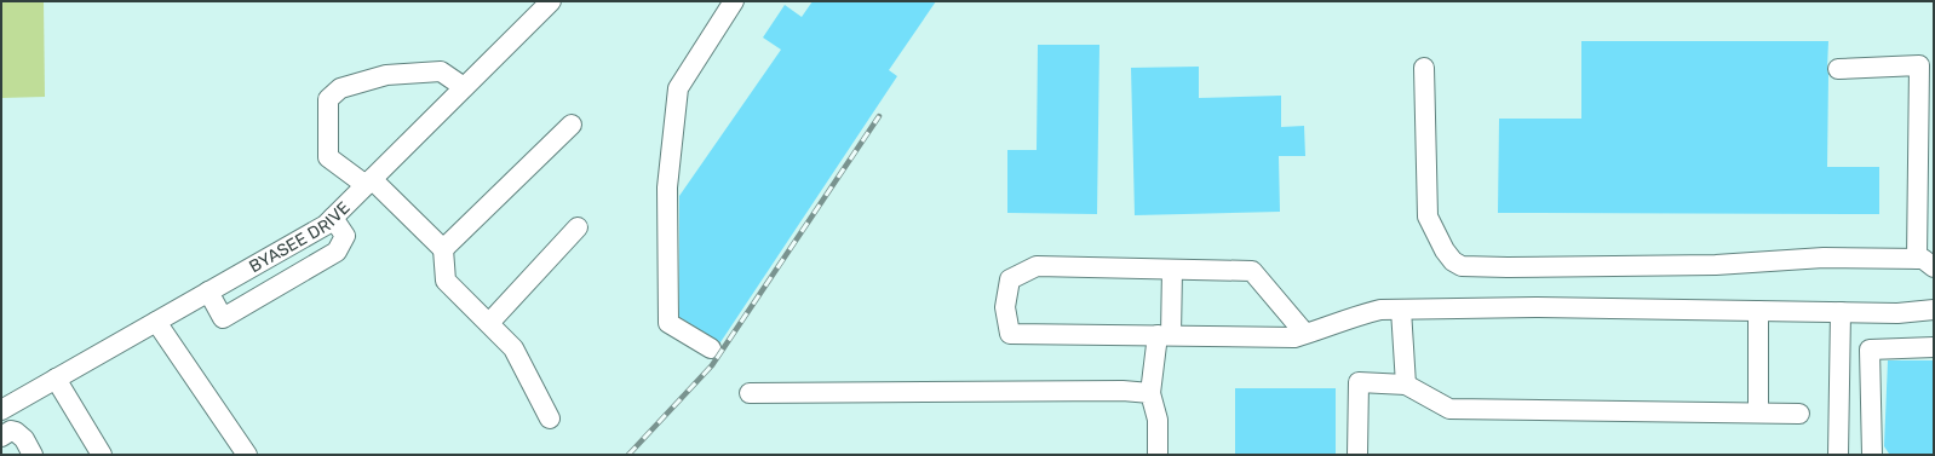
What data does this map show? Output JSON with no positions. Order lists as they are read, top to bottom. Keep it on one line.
{"streets":{"street":["BYASEE DRIVE"]}}
